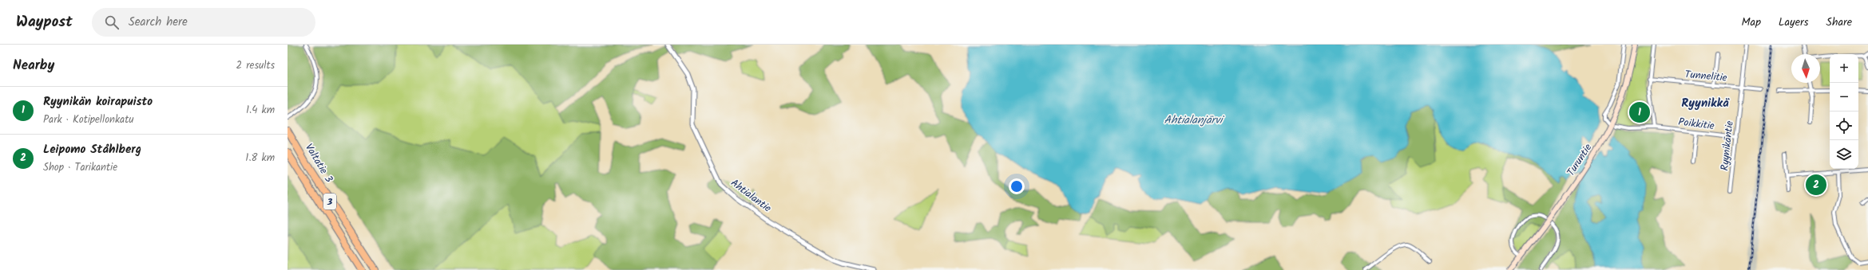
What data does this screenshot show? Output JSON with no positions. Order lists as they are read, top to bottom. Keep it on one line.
{"streets":{"highway":["Valtatie 3","3"],"main road":["Turuntie"],"street":["Tunnelitie","Poikkitie","Ryynikäntie","Ahtialantie"]},"crossings":[["Tunnelitie","Ryynikäntie"],["Poikkitie","Ryynikäntie"]],"districts":["Ryynikkä"],"water":["Ahtialanjärvi"],"north":"bottom","page":{"header":"Waypost","search":"Search here","nav":["Map","Layers","Share"],"heading":["Nearby","2 results"],"map_buttons":["+","−"],"list":[{"mark":"1","name":"Ryynikän koirapuisto","note":"Park · Kotipellonkatu","value":"1.4 km"},{"mark":"2","name":"Leipomo Ståhlberg","note":"Shop · Tarikantie","value":"1.8 km"}],"pins":["1","2"]}}
